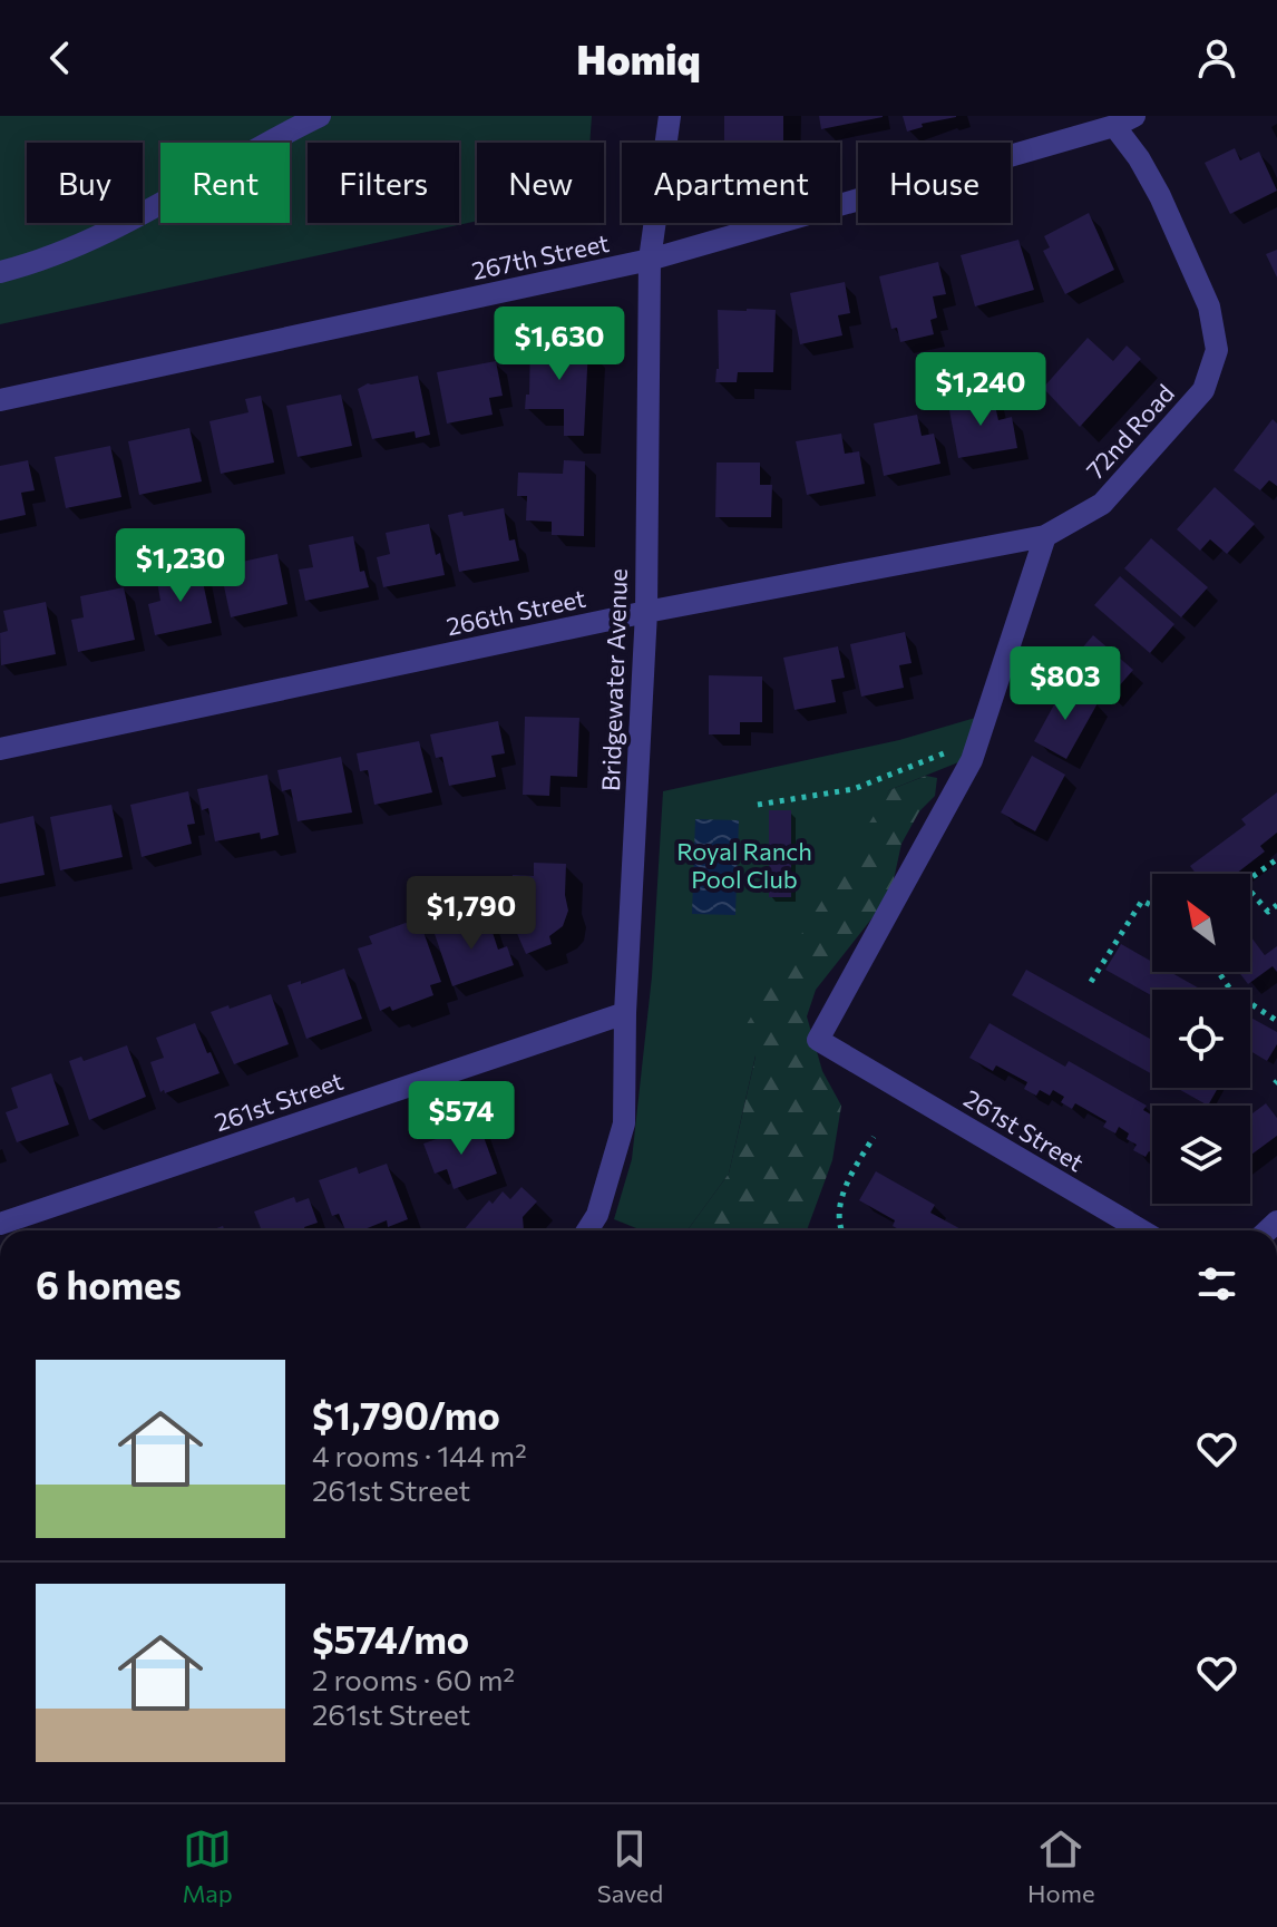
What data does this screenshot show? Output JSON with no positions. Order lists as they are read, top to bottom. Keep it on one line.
{"streets":{"street":["267th Street","72nd Road","266th Street","Bridgewater Avenue","261st Street"]},"crossings":[["267th Street","72nd Road"],["267th Street","Bridgewater Avenue"],["72nd Road","266th Street"],["266th Street","Bridgewater Avenue"],["Bridgewater Avenue","261st Street"]],"parks":["Royal Ranch Pool Club"],"north":"top left","page":{"header":"Homiq","chip":["Buy","Rent","Filters","New","Apartment","House"],"price":["$1,630","$1,240","$1,230","$803","$1,790","$574"],"heading":"6 homes","list":[{"name":"$1,790/mo","note":"4 rooms · 144 m² · 261st Street"},{"name":"$574/mo","note":"2 rooms · 60 m² · 261st Street"}],"tabs":["Map","Saved","Home"]}}
